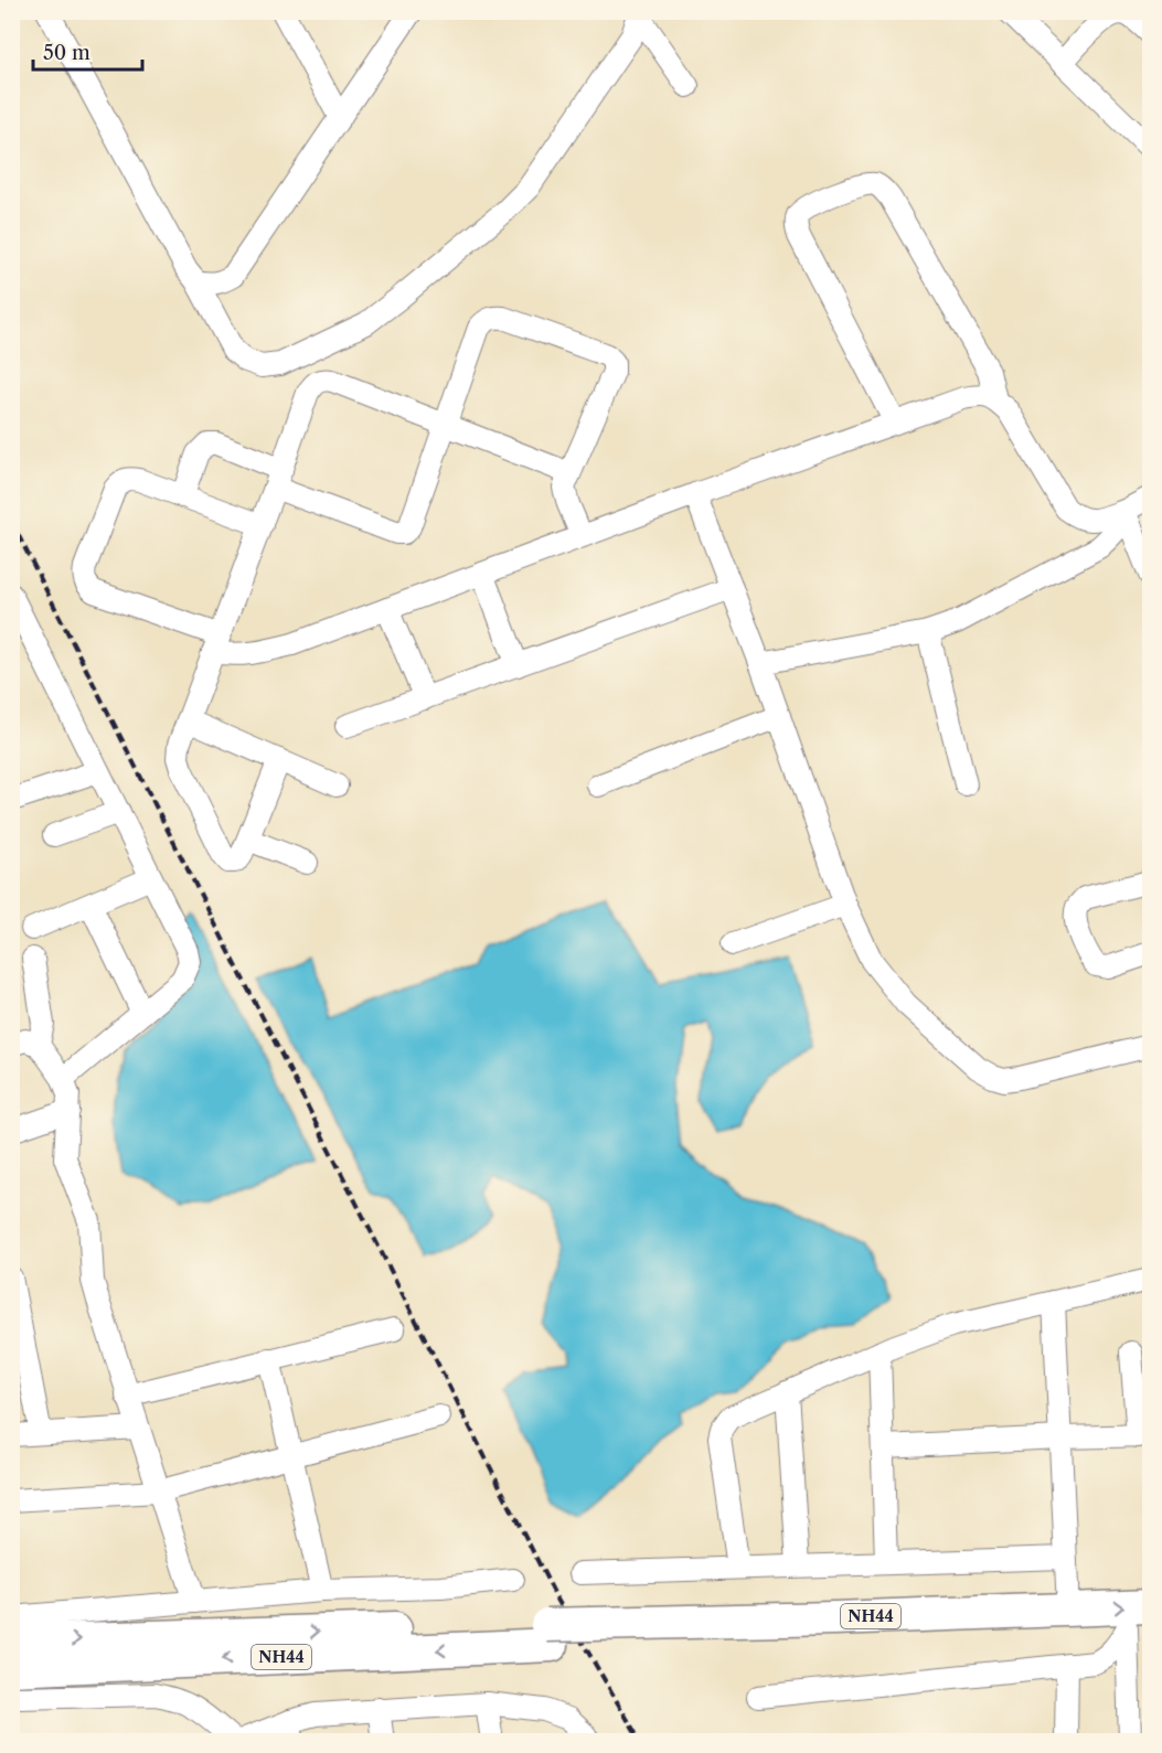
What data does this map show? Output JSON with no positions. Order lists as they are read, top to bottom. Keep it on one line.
{"streets":{"highway":["NH44"]},"scale_bar":"50 m"}
